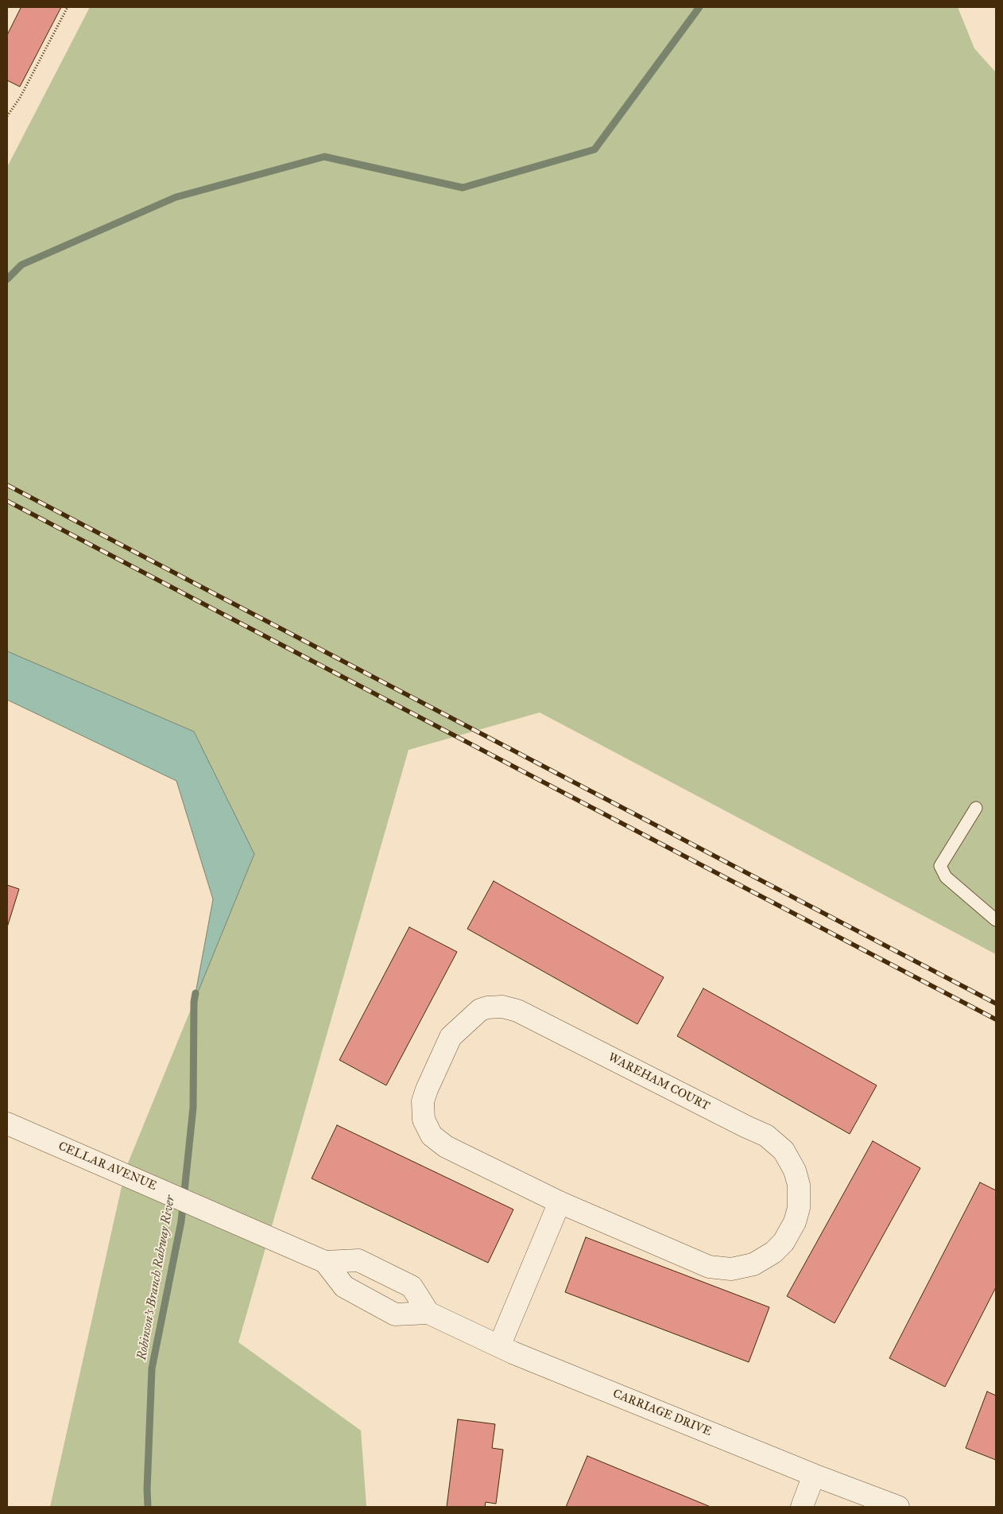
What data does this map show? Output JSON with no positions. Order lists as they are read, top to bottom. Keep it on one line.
{"streets":{"street":["WAREHAM COURT","CELLAR AVENUE","CARRIAGE DRIVE"]},"crossings":[["CELLAR AVENUE","CARRIAGE DRIVE"]],"water":["Robinson's Branch Rahway River"]}
